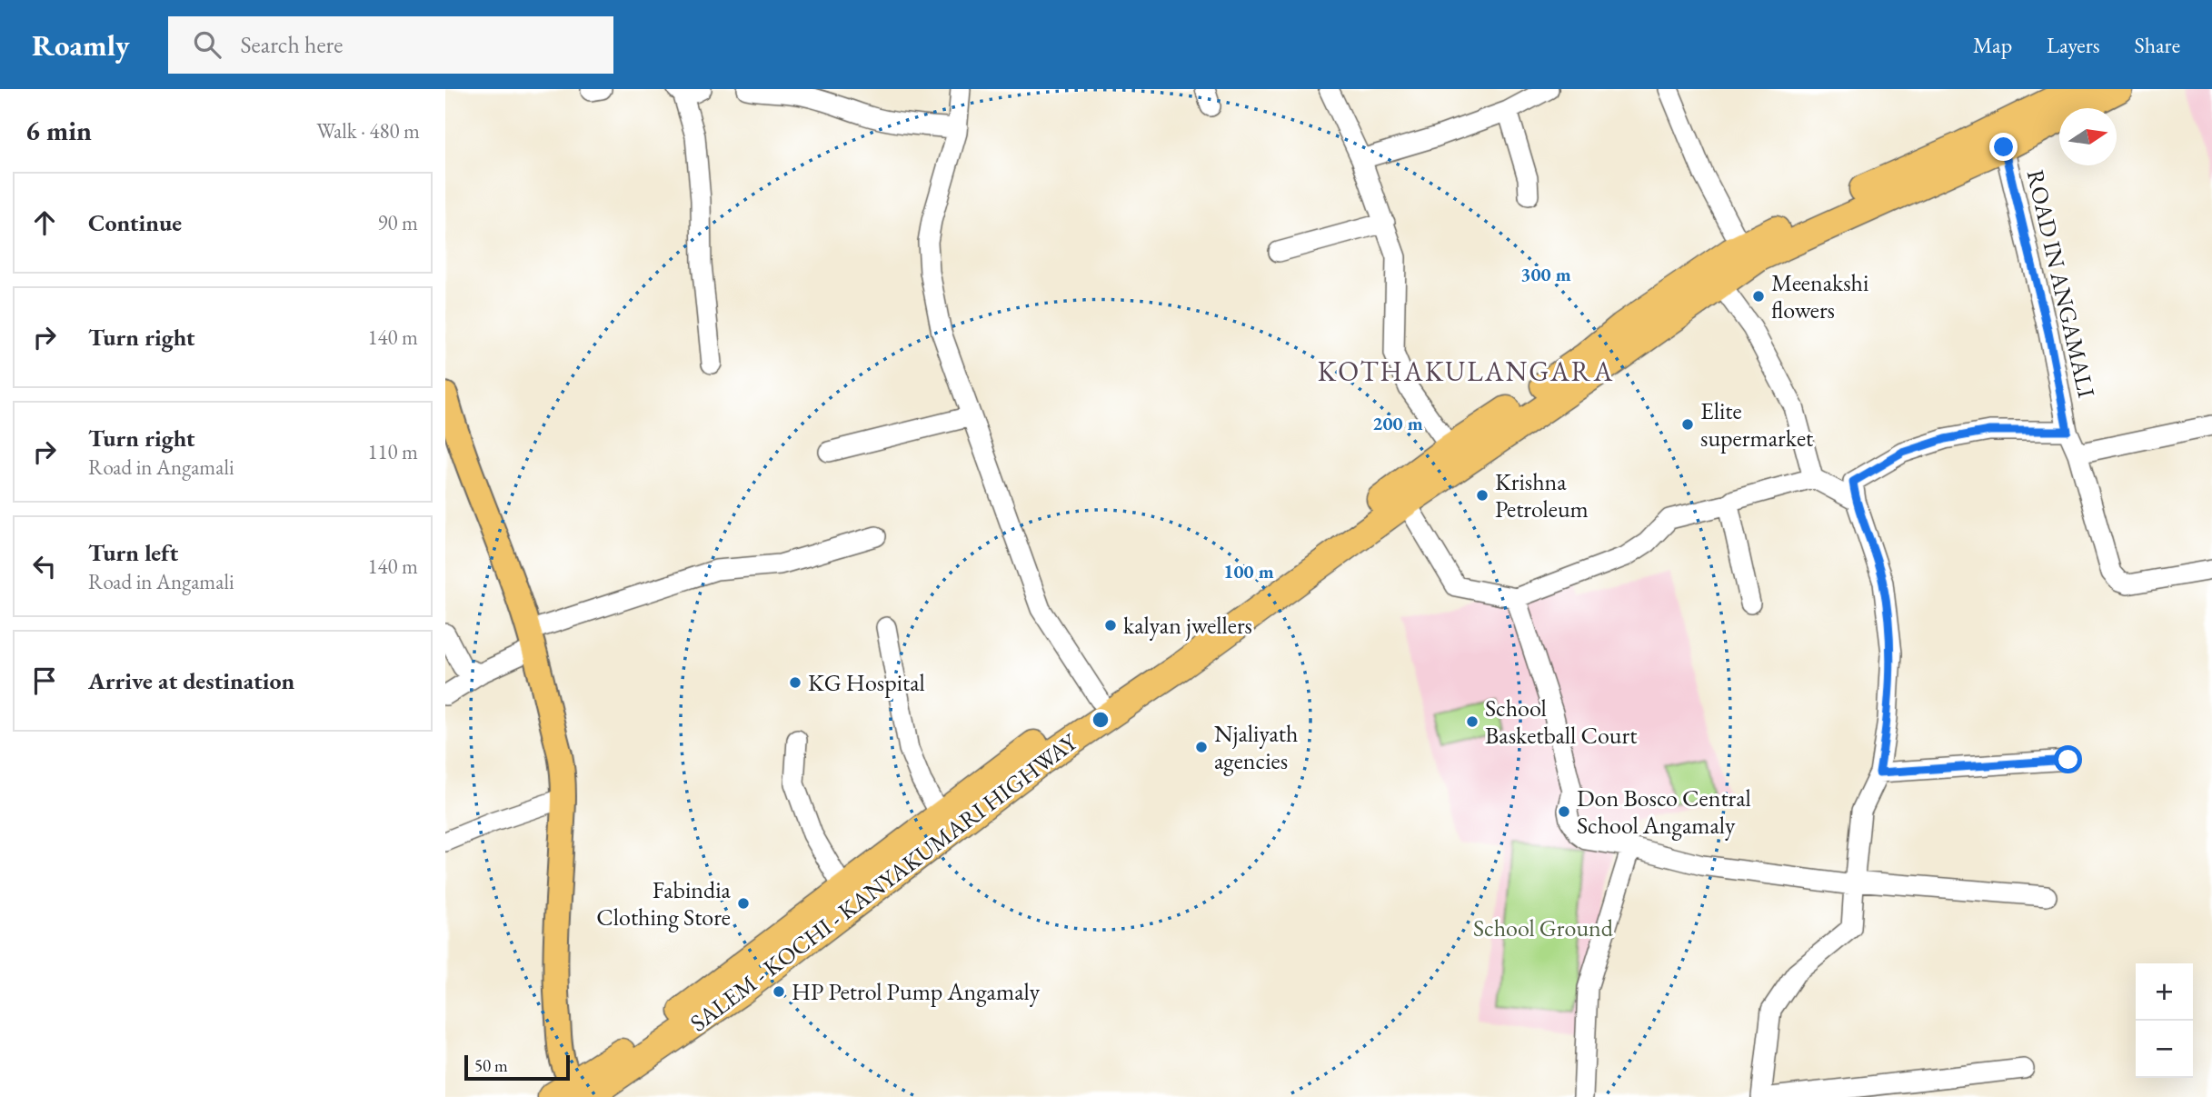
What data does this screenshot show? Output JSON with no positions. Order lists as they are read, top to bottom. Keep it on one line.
{"streets":{"highway":["SALEM - KOCHI - KANYAKUMARI HIGHWAY"],"street":["ROAD IN ANGAMALI"]},"crossings":[["ROAD IN ANGAMALI","SALEM - KOCHI - KANYAKUMARI HIGHWAY"]],"districts":["KOTHAKULANGARA"],"parks":["School Ground"],"places":["Meenakshi flowers","Elite supermarket","Krishna Petroleum","kalyan jwellers","KG Hospital","School Basketball Court","Njaliyath agencies","Don Bosco Central School Angamaly","Fabindia Clothing Store","HP Petrol Pump Angamaly"],"scale_bar":"50 m","north":"right","page":{"header":"Roamly","search":"Search here","nav":["Map","Layers","Share"],"heading":["6 min","Walk · 480 m"],"list":[["Continue","90 m"],["Turn right","140 m"],["Turn right","Road in Angamali","110 m"],["Turn left","Road in Angamali","140 m"],"Arrive at destination"],"map_buttons":["+","−"],"scale":"50 m"},"rings":["300 m","200 m","100 m"]}
